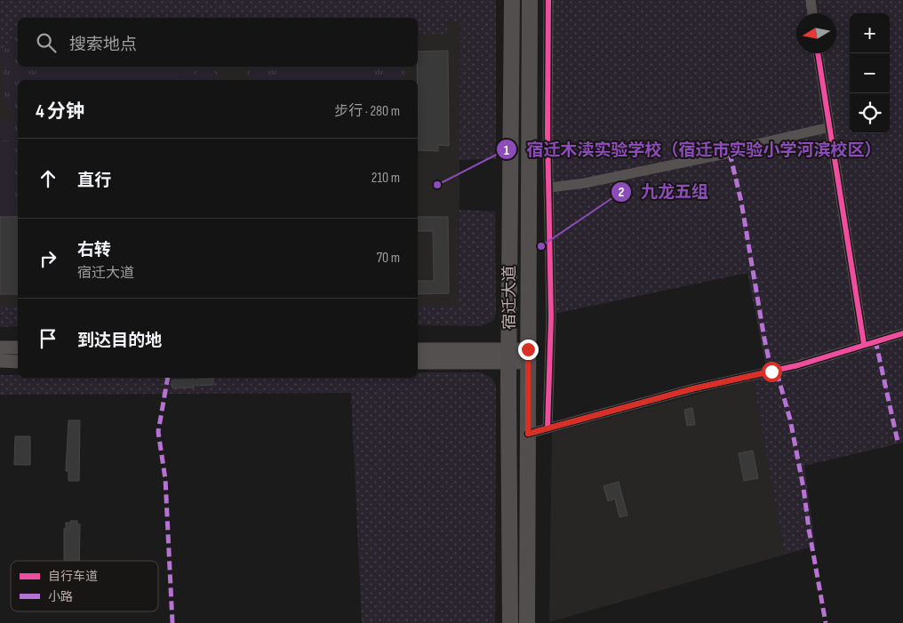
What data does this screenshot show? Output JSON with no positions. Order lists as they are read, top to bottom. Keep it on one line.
{"streets":{"main road":["宿迁大道"]},"places":["宿迁木渎实验学校（宿迁市实验小学河滨校区）","九龙五组"],"legend":["自行车道","小路"],"north":"left","page":{"map_buttons":["+","−"],"search":"搜索地点","heading":["4 分钟","步行 · 280 m"],"list":[["直行","210 m"],["右转","宿迁大道","70 m"],"到达目的地"]}}
